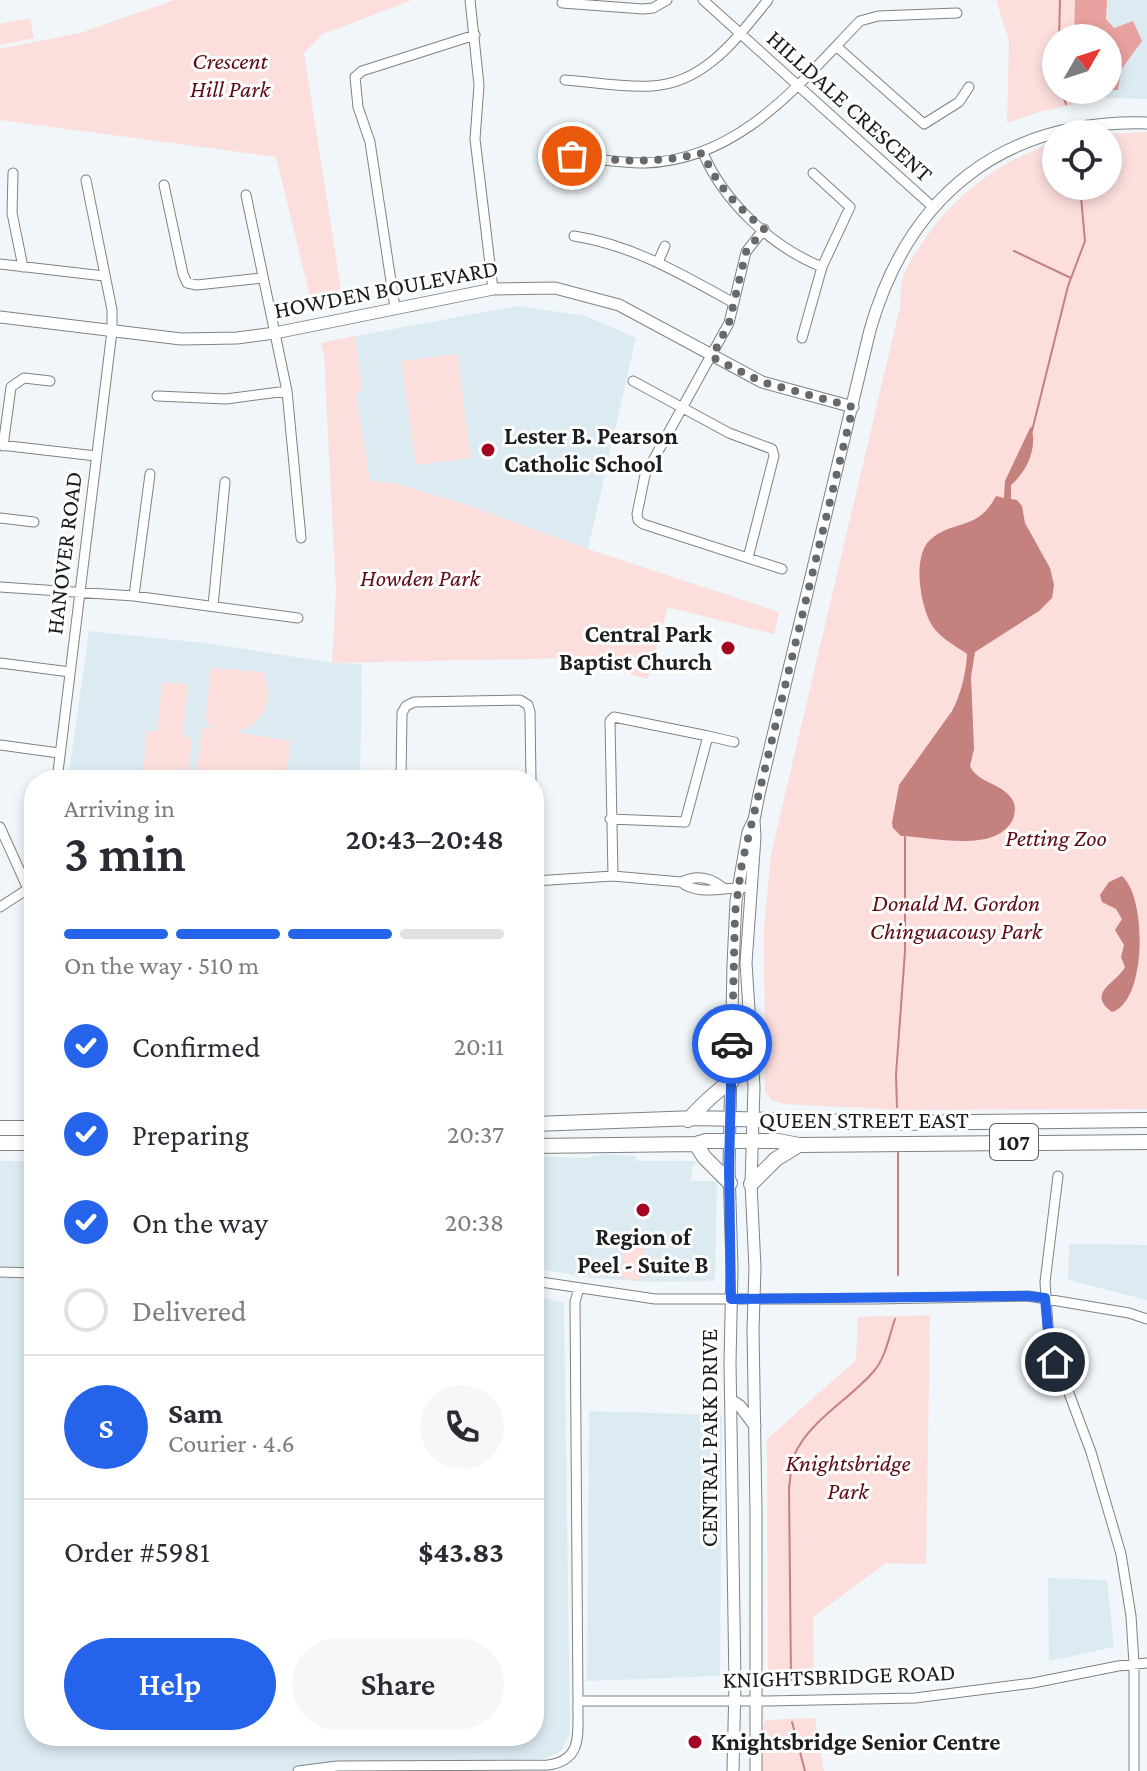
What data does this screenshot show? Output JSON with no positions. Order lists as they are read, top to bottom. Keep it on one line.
{"streets":{"main road":["QUEEN STREET EAST","107"],"street":["HILLDALE CRESCENT","HOWDEN BOULEVARD","HANOVER ROAD","CENTRAL PARK DRIVE","KNIGHTSBRIDGE ROAD"]},"crossings":[["HILLDALE CRESCENT","CENTRAL PARK DRIVE"],["HOWDEN BOULEVARD","HANOVER ROAD"],["HOWDEN BOULEVARD","CENTRAL PARK DRIVE"],["QUEEN STREET EAST","CENTRAL PARK DRIVE"],["CENTRAL PARK DRIVE","KNIGHTSBRIDGE ROAD"]],"parks":["Crescent Hill Park","Howden Park","Petting Zoo","Donald M. Gordon Chinguacousy Park","Knightsbridge Park"],"places":["Lester B. Pearson Catholic School","Central Park Baptist Church","Region of Peel - Suite B","Knightsbridge Senior Centre"],"north":"top right","page":{"heading":["3 min","Arriving in","20:43–20:48"],"panel":["Sam","Courier · 4.6","Order #5981","$43.83"],"bar":"On the way · 510 m","list":[["Confirmed","20:11"],["Preparing","20:37"],["On the way","20:38"],"Delivered"],"round":"S","buttons":["Help","Share"]}}
